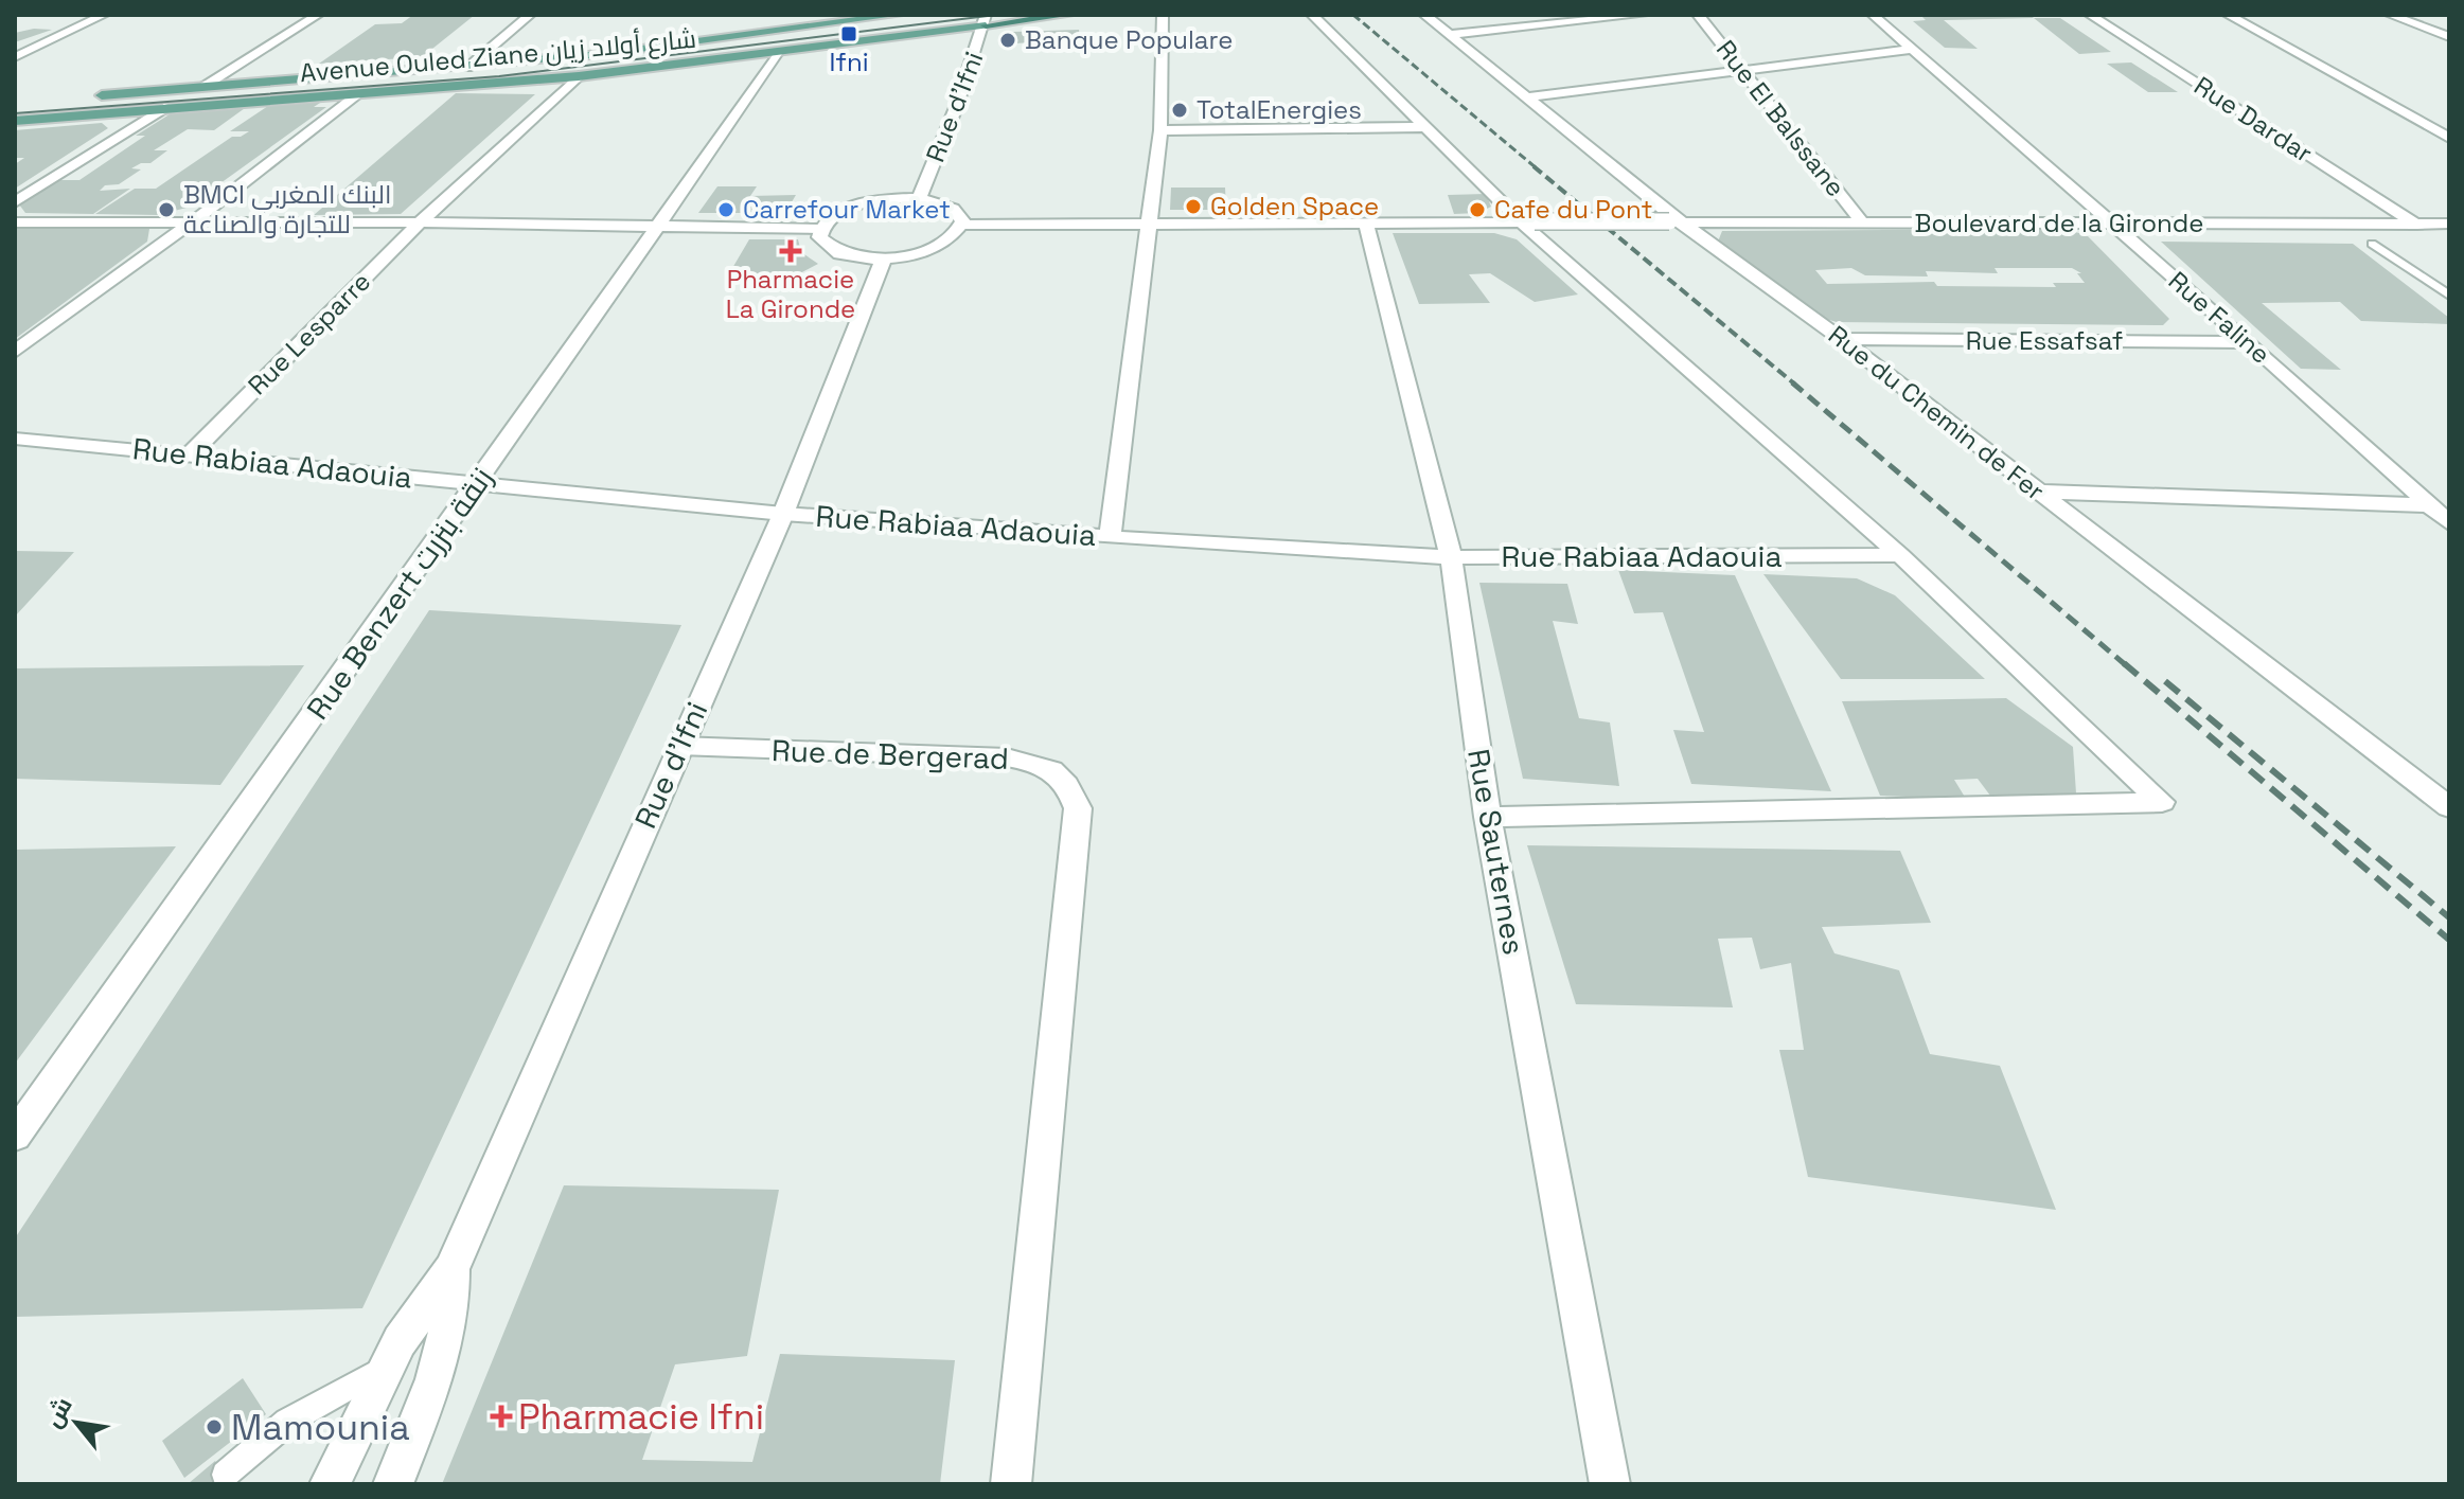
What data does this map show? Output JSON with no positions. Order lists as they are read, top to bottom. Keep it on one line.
{"streets":{"main road":["Avenue Ouled Ziane شارع أولاد زيان"],"street":["Rue d'Ifni","Rue El Balssane","Rue Dardar","Boulevard de la Gironde","Rue Faline","Rue Lesparre","Rue Essafsaf","Rue du Chemin de Fer","Rue Rabiaa Adaouia","Rue Benzert زنقة بنزرت","Rue de Bergerad","Rue Sauternes"]},"crossings":[["Avenue Ouled Ziane شارع أولاد زيان","Rue d'Ifni"],["Avenue Ouled Ziane شارع أولاد زيان","Rue Lesparre"],["Avenue Ouled Ziane شارع أولاد زيان","Rue Benzert زنقة بنزرت"],["Rue d'Ifni","Rue Rabiaa Adaouia"],["Rue d'Ifni","Rue de Bergerad"],["Rue El Balssane","Boulevard de la Gironde"],["Rue Dardar","Boulevard de la Gironde"],["Boulevard de la Gironde","Rue Faline"],["Boulevard de la Gironde","Rue du Chemin de Fer"],["Rue Faline","Rue Essafsaf"],["Rue Lesparre","Rue Rabiaa Adaouia"],["Rue Essafsaf","Rue du Chemin de Fer"],["Rue Rabiaa Adaouia","Rue Benzert زنقة بنزرت"],["Rue Rabiaa Adaouia","Rue Sauternes"]],"places":{"transit":["Ifni"],"other":["Banque Populare","TotalEnergies","Golden Space","BMCI البنك المغربي للتجارة والصناعة","Carrefour Market","Cafe du Pont","Mamounia"],"health":["Pharmacie La Gironde","Pharmacie Ifni"]},"north":"top left"}
